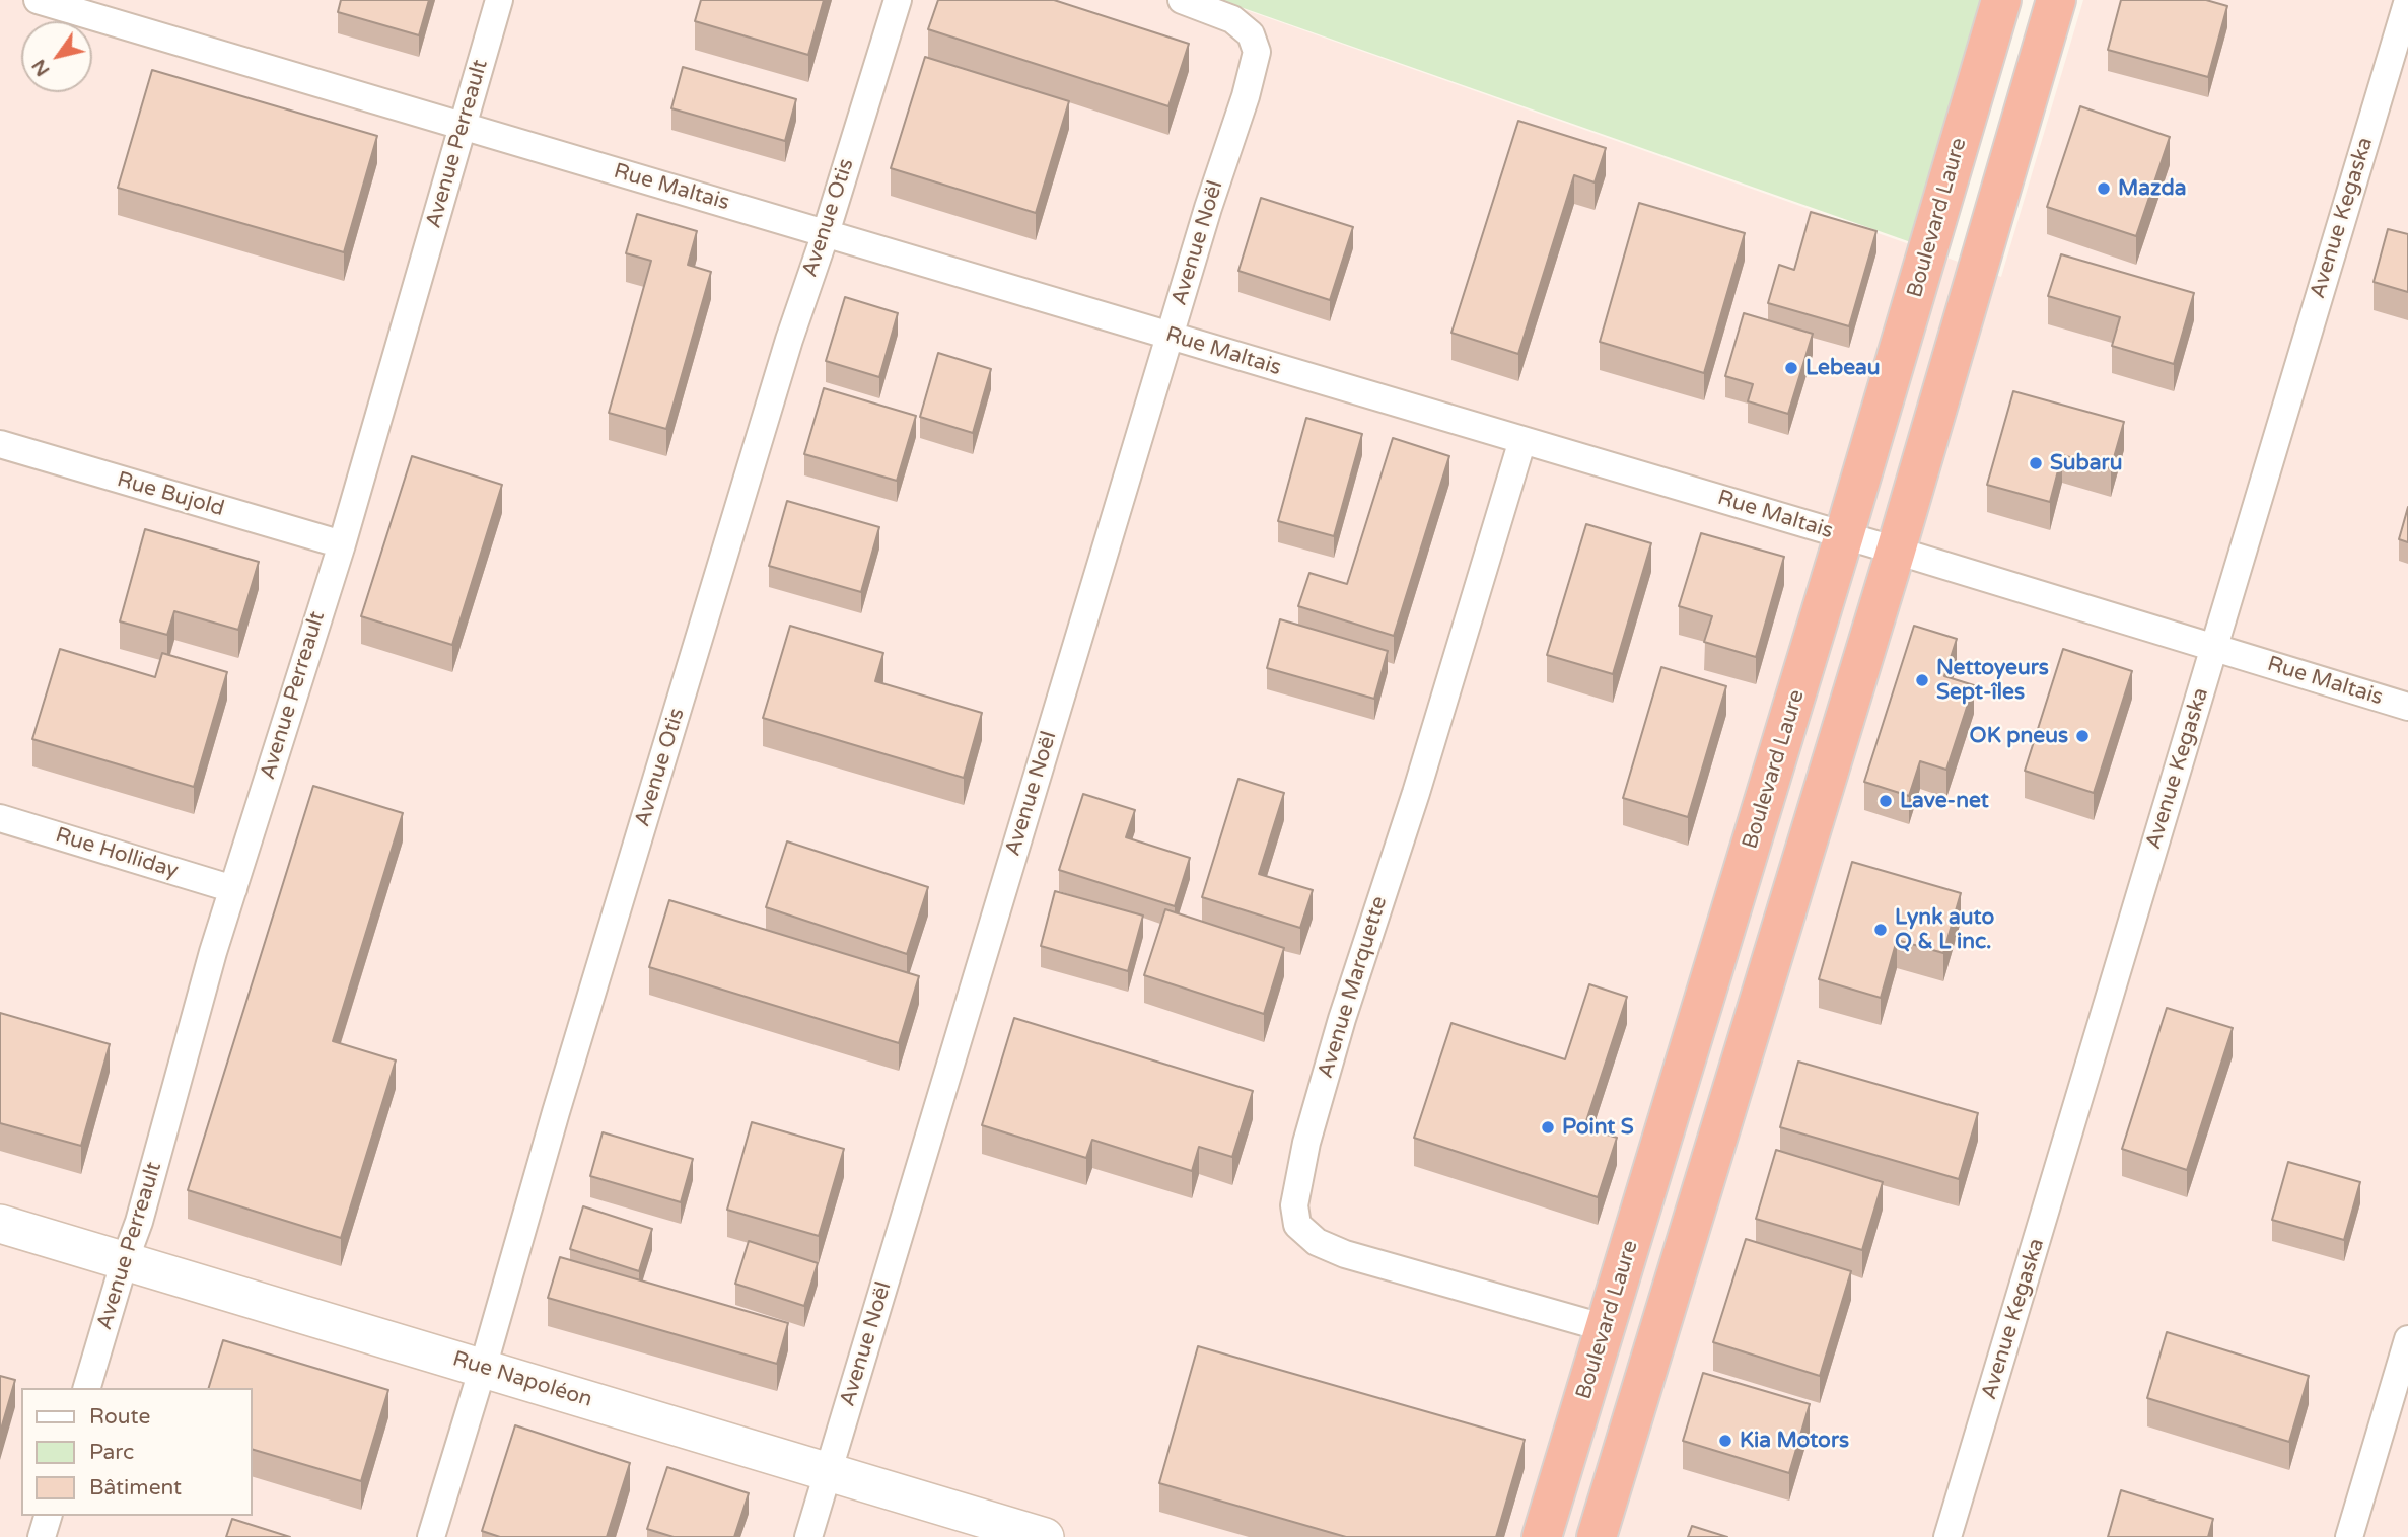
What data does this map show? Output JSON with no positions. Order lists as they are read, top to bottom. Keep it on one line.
{"streets":{"highway":["Boulevard Laure"],"street":["Avenue Perreault","Rue Maltais","Avenue Otis","Avenue Kegaska","Avenue Noël","Rue Bujold","Rue Holliday","Avenue Marquette","Rue Napoléon"]},"crossings":[["Avenue Perreault","Rue Maltais"],["Avenue Perreault","Rue Bujold"],["Avenue Perreault","Rue Holliday"],["Avenue Perreault","Rue Napoléon"],["Rue Maltais","Avenue Otis"],["Rue Maltais","Boulevard Laure"],["Rue Maltais","Avenue Kegaska"],["Rue Maltais","Avenue Noël"],["Rue Maltais","Avenue Marquette"],["Avenue Otis","Rue Napoléon"],["Boulevard Laure","Avenue Marquette"],["Avenue Noël","Rue Napoléon"]],"places":["Mazda","Lebeau","Subaru","Nettoyeurs Sept-îles","OK pneus","Lave-net","Lynk auto Q & L inc.","Point S","Kia Motors"],"legend":["Route","Parc","Bâtiment"],"north":"bottom left"}
